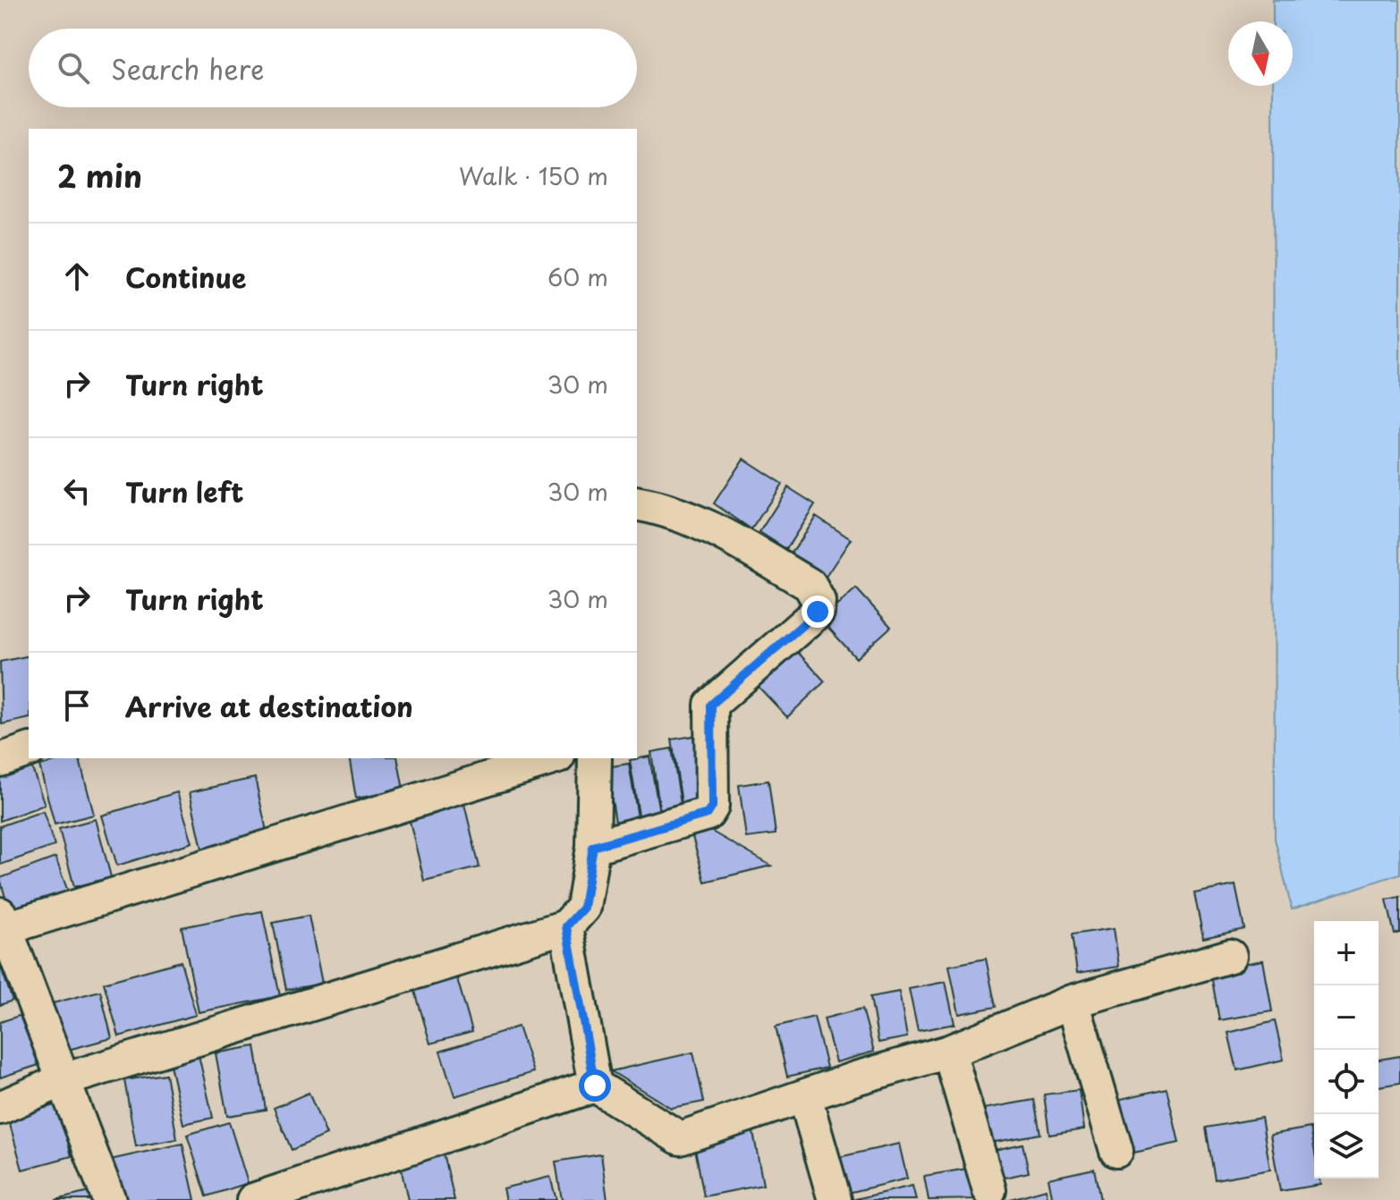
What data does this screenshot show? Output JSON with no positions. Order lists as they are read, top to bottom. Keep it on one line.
{"north":"bottom","page":{"search":"Search here","heading":["2 min","Walk · 150 m"],"list":[["Continue","60 m"],["Turn right","30 m"],["Turn left","30 m"],["Turn right","30 m"],"Arrive at destination"],"map_buttons":["+","−"]}}
